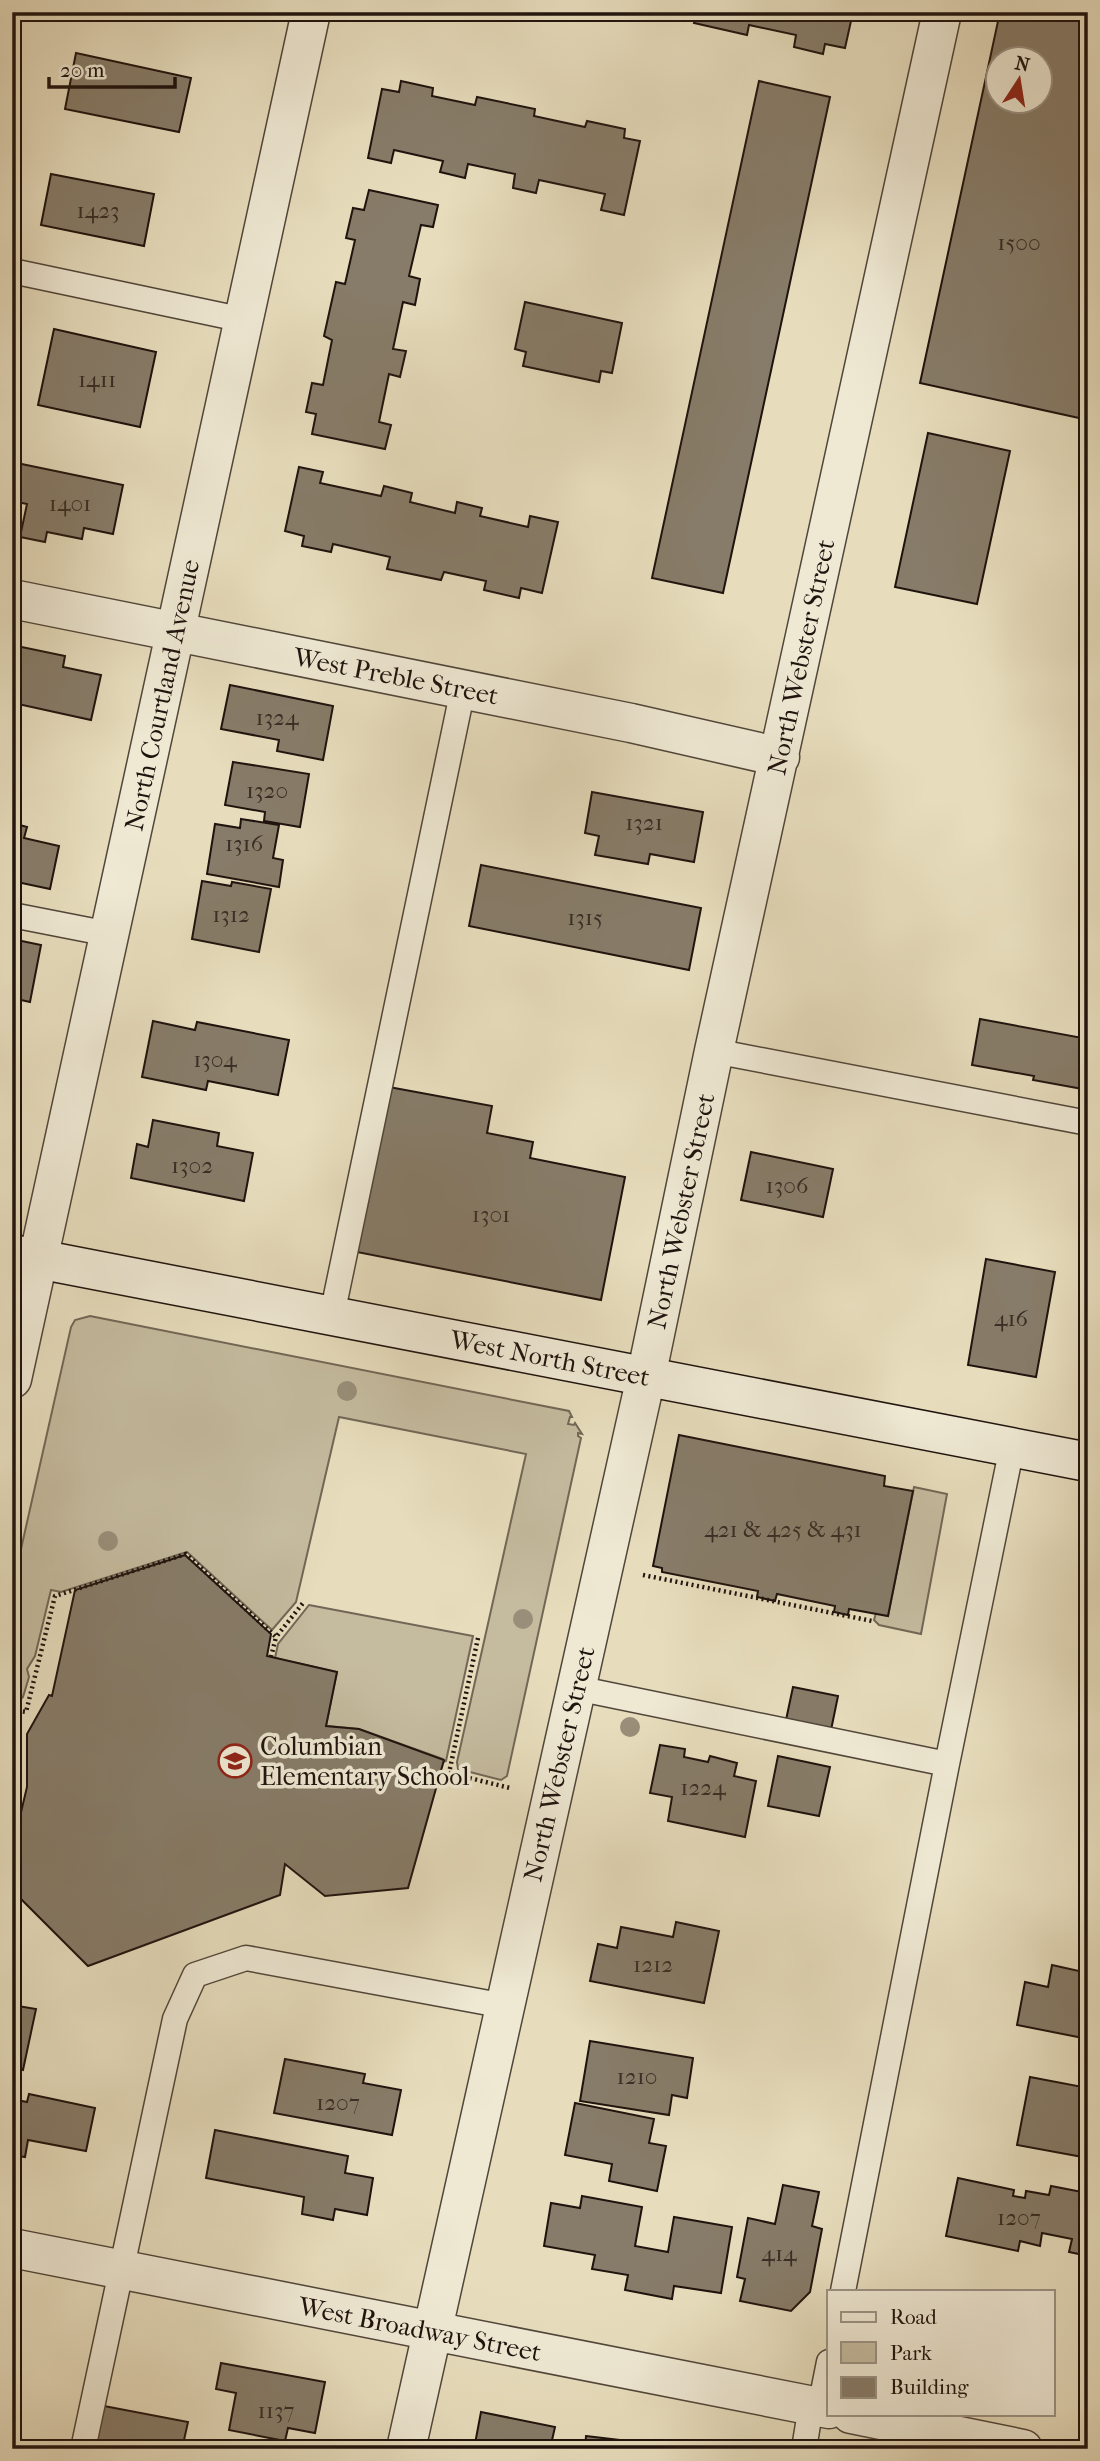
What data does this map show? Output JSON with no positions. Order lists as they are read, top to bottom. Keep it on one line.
{"streets":{"street":["North Webster Street","West Preble Street","North Courtland Avenue","West North Street","West Broadway Street"]},"crossings":[["North Webster Street","West Preble Street"],["North Webster Street","West North Street"],["North Webster Street","West Broadway Street"],["West Preble Street","North Courtland Avenue"],["North Courtland Avenue","West North Street"]],"places":{"school or university":["Columbian Elementary School"]},"house_numbers":["1423","1500","1411","1401","1324","1320","1321","1316","1312","1315","1304","1302","1306","1301","416","421 & 425 & 431","1224","1212","1210","1207","1207","414","1137"],"legend":["Road","Park","Building"],"scale_bar":"20 m","north":"top"}
